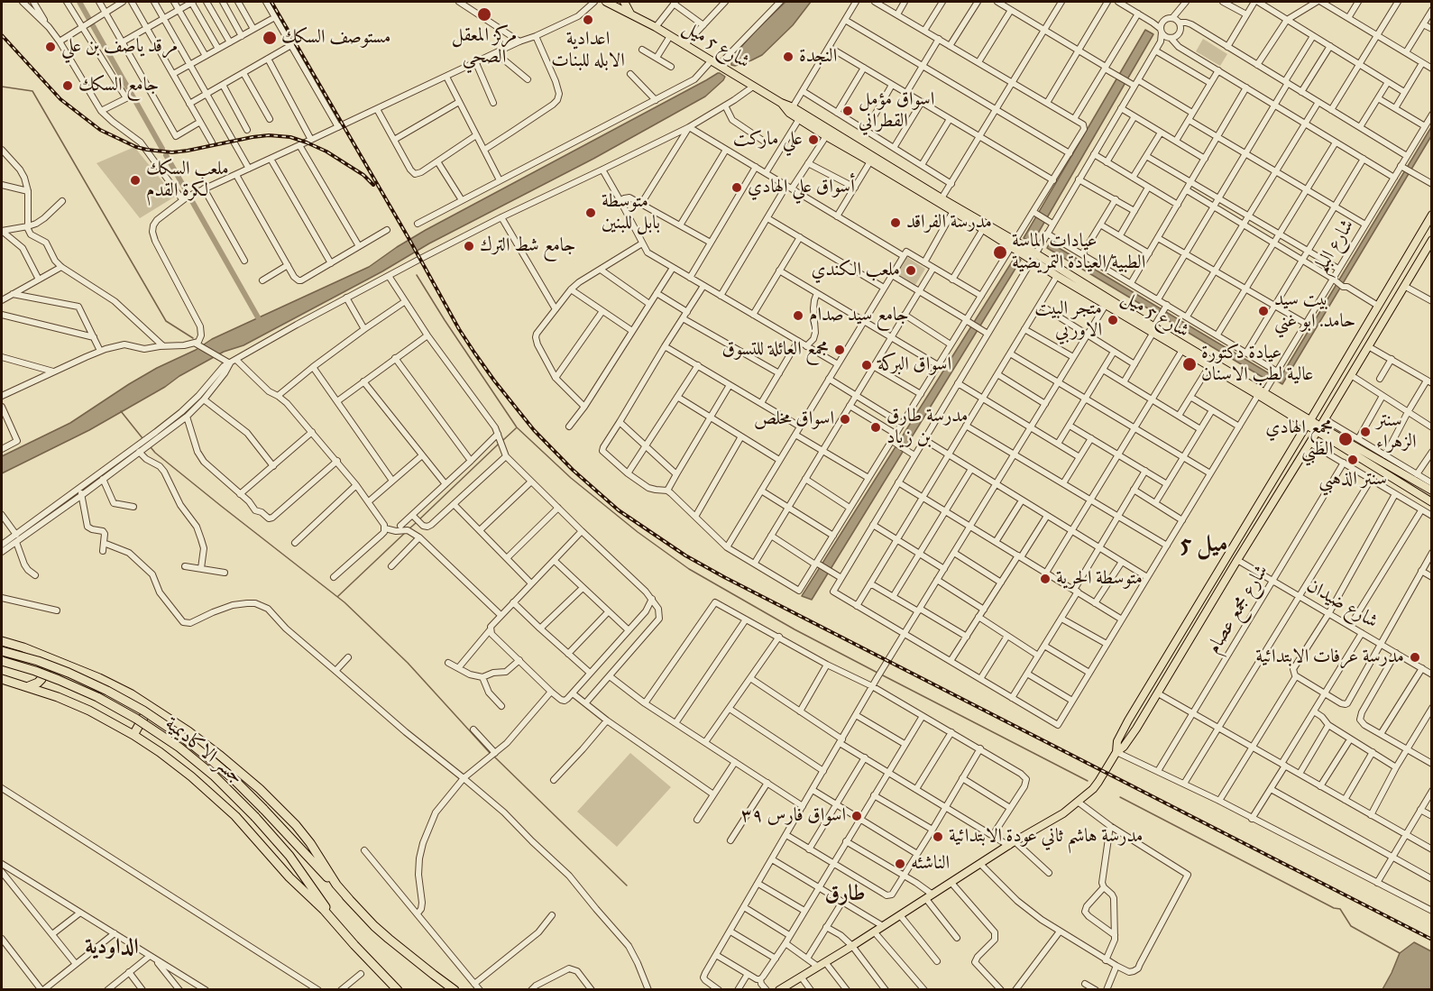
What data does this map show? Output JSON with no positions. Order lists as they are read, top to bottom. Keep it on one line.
{"streets":{"highway":["جسر الاكاديمية"],"main road":["شارع 5 ميل"],"street":["شارع البلم","شارع ضيدان","شارع مجمع عصام"]},"crossings":[["شارع 5 ميل","شارع البلم"],["شارع ضيدان","شارع مجمع عصام"]],"districts":["5 ميل","طارق","الداودية"],"places":["مركز المعقل الصحي","اعدادية الابله للبنات","مستوصف السكك","مرقد ياصف بن علي","النجدة","جامع السكك","اسواق مؤمل القطراني","علي ماركت","ملعب السكك لكرة القدم","أسواق علي الهادي","متوسطة بابل للبنين","مدرسة الفراقد","جامع شط الترك","عيادات الماسة الطبية/العيادة التمريضية","ملعب الكندي","بيت سيد حامد. ابو غني","جامع سيد صدام","متجر البيت الاوربي","مجمع العائلة للتسوق","عيادة دكتورة عالية لطب الاسنان","اسواق البركة","اسواق مخلص","مدرسة طارق بن زياد","سنتر الزهراء","مجمع الهادي الطبي","سنتر الذهبي","متوسطة الحرية","مدرسة عرفات الابتدائية","اسواق فارس ٣٩","مدرسة هاشم ثاني عودة الابتدائية","الناشئه"]}
